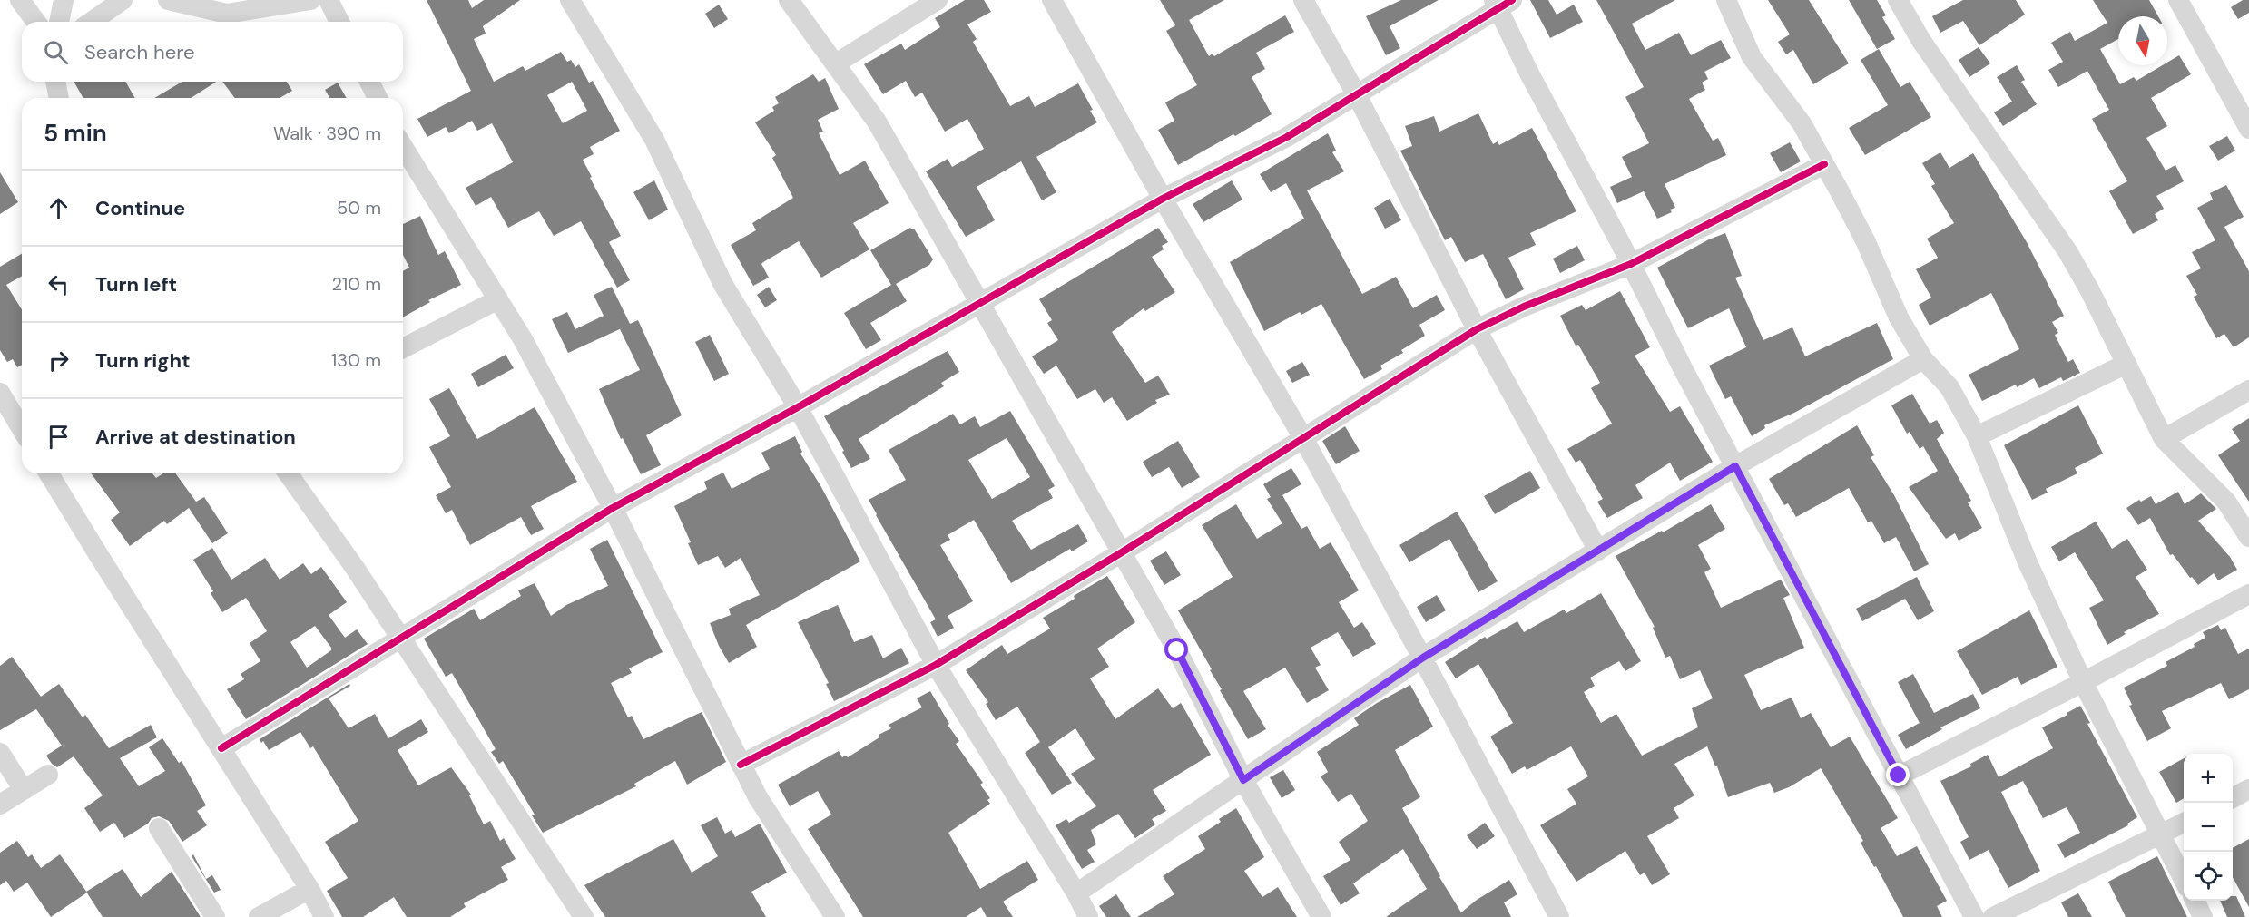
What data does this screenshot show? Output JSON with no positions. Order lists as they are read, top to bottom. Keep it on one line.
{"north":"bottom","page":{"search":"Search here","heading":["5 min","Walk · 390 m"],"list":[["Continue","50 m"],["Turn left","210 m"],["Turn right","130 m"],"Arrive at destination"],"map_buttons":["+","−"]}}
